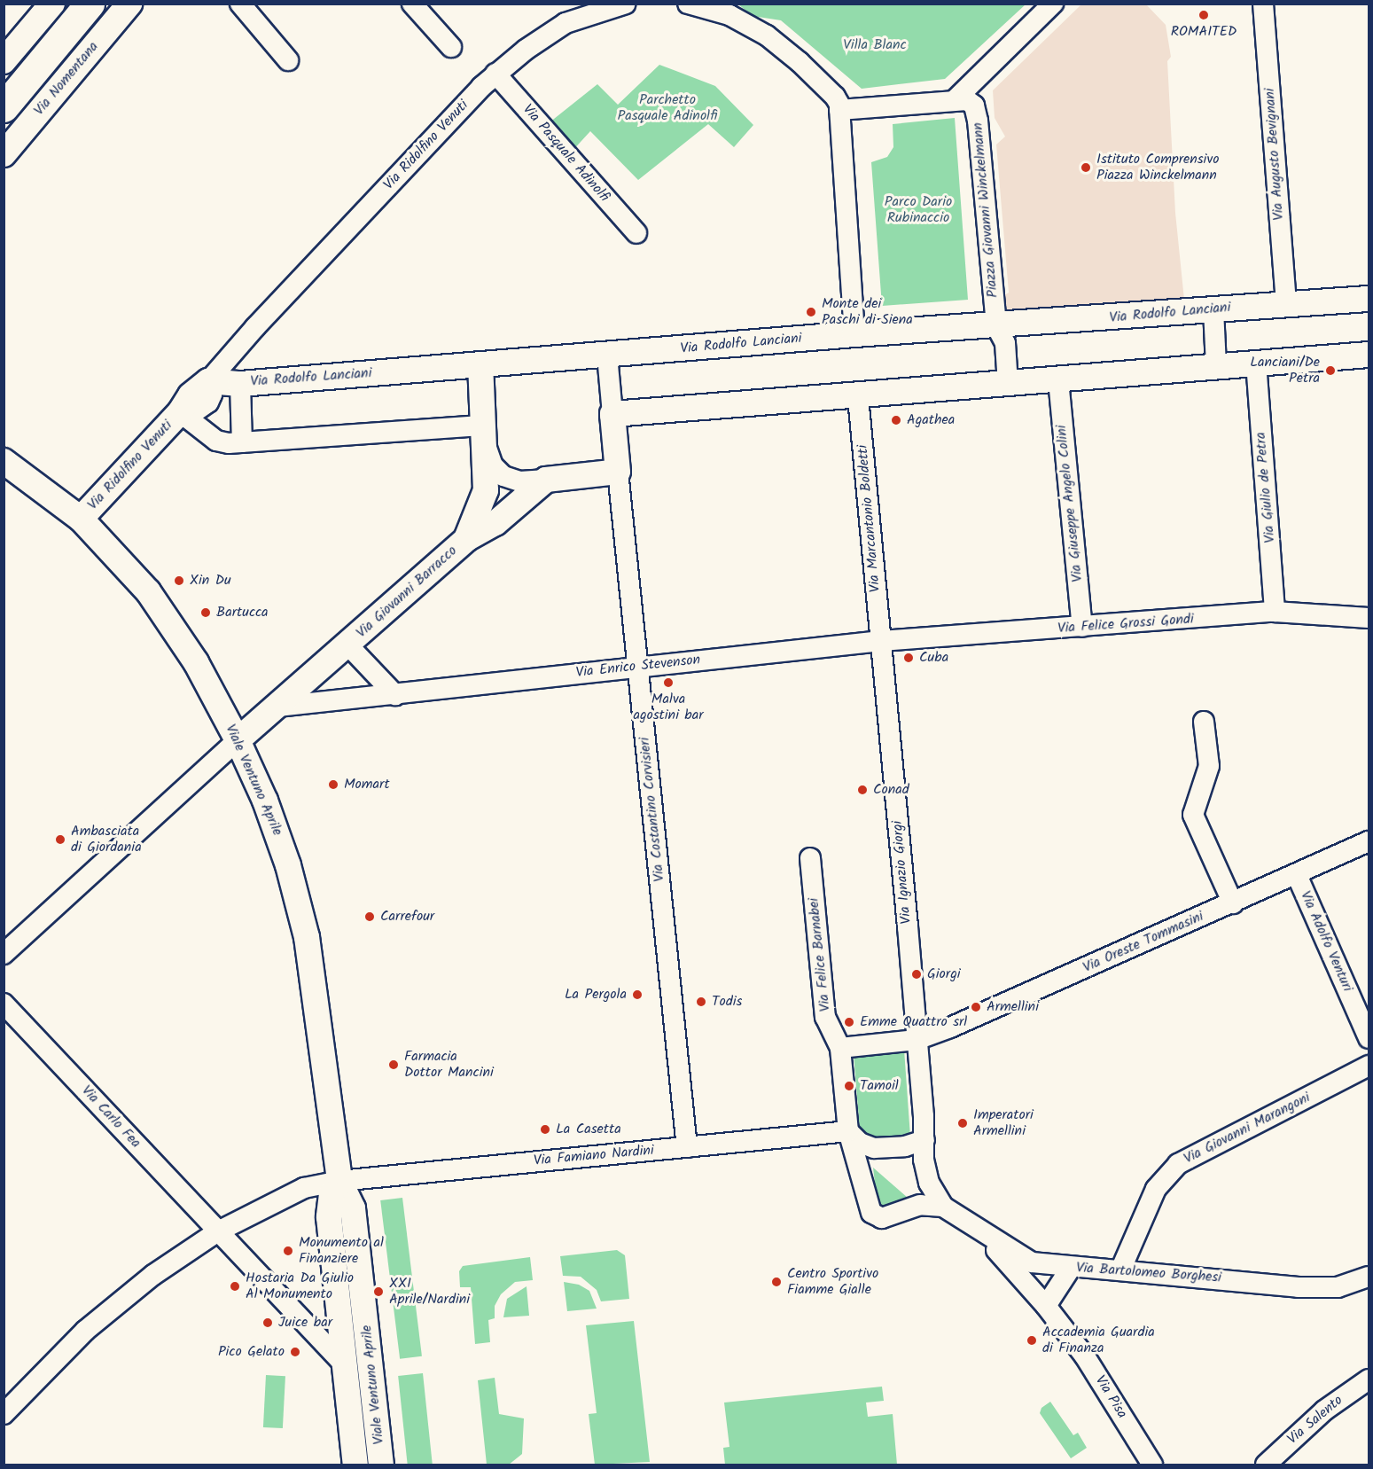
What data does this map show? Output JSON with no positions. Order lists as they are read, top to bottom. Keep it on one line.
{"streets":{"main road":["Via Nomentana"],"street":["Via Ridolfino Venuti","Via Pasquale Adinolfi","Via Augusto Bevignani","Piazza Giovanni Winckelmann","Via Rodolfo Lanciani","Via Giulio de Petra","Via Giuseppe Angelo Colini","Via Marcantonio Boldetti","Via Giovanni Barracco","Via Felice Grossi Gondi","Via Enrico Stevenson","Viale Ventuno Aprile","Via Costantino Corvisieri","Via Ignazio Giorgi","Via Adolfo Venturi","Via Oreste Tommasini","Via Felice Barnabei","Via Carlo Fea","Via Giovanni Marangoni","Via Famiano Nardini","Via Bartolomeo Borghesi","Via Pisa","Via Salento"]},"crossings":[["Via Ridolfino Venuti","Via Pasquale Adinolfi"],["Via Ridolfino Venuti","Via Rodolfo Lanciani"],["Via Ridolfino Venuti","Viale Ventuno Aprile"],["Via Augusto Bevignani","Via Rodolfo Lanciani"],["Piazza Giovanni Winckelmann","Via Rodolfo Lanciani"],["Via Rodolfo Lanciani","Via Giovanni Barracco"],["Via Giulio de Petra","Via Felice Grossi Gondi"],["Via Giuseppe Angelo Colini","Via Felice Grossi Gondi"],["Via Marcantonio Boldetti","Via Felice Grossi Gondi"],["Via Marcantonio Boldetti","Via Enrico Stevenson"],["Via Marcantonio Boldetti","Via Ignazio Giorgi"],["Via Giovanni Barracco","Via Enrico Stevenson"],["Via Giovanni Barracco","Viale Ventuno Aprile"],["Via Felice Grossi Gondi","Via Enrico Stevenson"],["Via Felice Grossi Gondi","Via Ignazio Giorgi"],["Via Enrico Stevenson","Via Costantino Corvisieri"],["Via Enrico Stevenson","Via Ignazio Giorgi"],["Viale Ventuno Aprile","Via Carlo Fea"],["Viale Ventuno Aprile","Via Famiano Nardini"],["Via Costantino Corvisieri","Via Famiano Nardini"],["Via Ignazio Giorgi","Via Oreste Tommasini"],["Via Ignazio Giorgi","Via Bartolomeo Borghesi"],["Via Adolfo Venturi","Via Oreste Tommasini"],["Via Oreste Tommasini","Via Felice Barnabei"],["Via Carlo Fea","Via Famiano Nardini"],["Via Giovanni Marangoni","Via Bartolomeo Borghesi"],["Via Bartolomeo Borghesi","Via Pisa"]],"parks":["Villa Blanc","Parchetto Pasquale Adinolfi","Parco Dario Rubinaccio"],"places":["ROMAITED","Istituto Comprensivo Piazza Winckelmann","Monte dei Paschi di Siena","Lanciani/De Petra","Agathea","Xin Du","Bartucca","Cuba","Malva agostini bar","Momart","Conad","Ambasciata di Giordania","Carrefour","Giorgi","La Pergola","Todis","Armellini","Emme Quattro srl","Farmacia Dottor Mancini","Tamoil","Imperatori Armellini","La Casetta","Monumento al Finanziere","Centro Sportivo Fiamme Gialle","Hostaria Da Giulio Al Monumento","XXI Aprile/Nardini","Juice bar","Accademia Guardia di Finanza","Pico Gelato"]}
